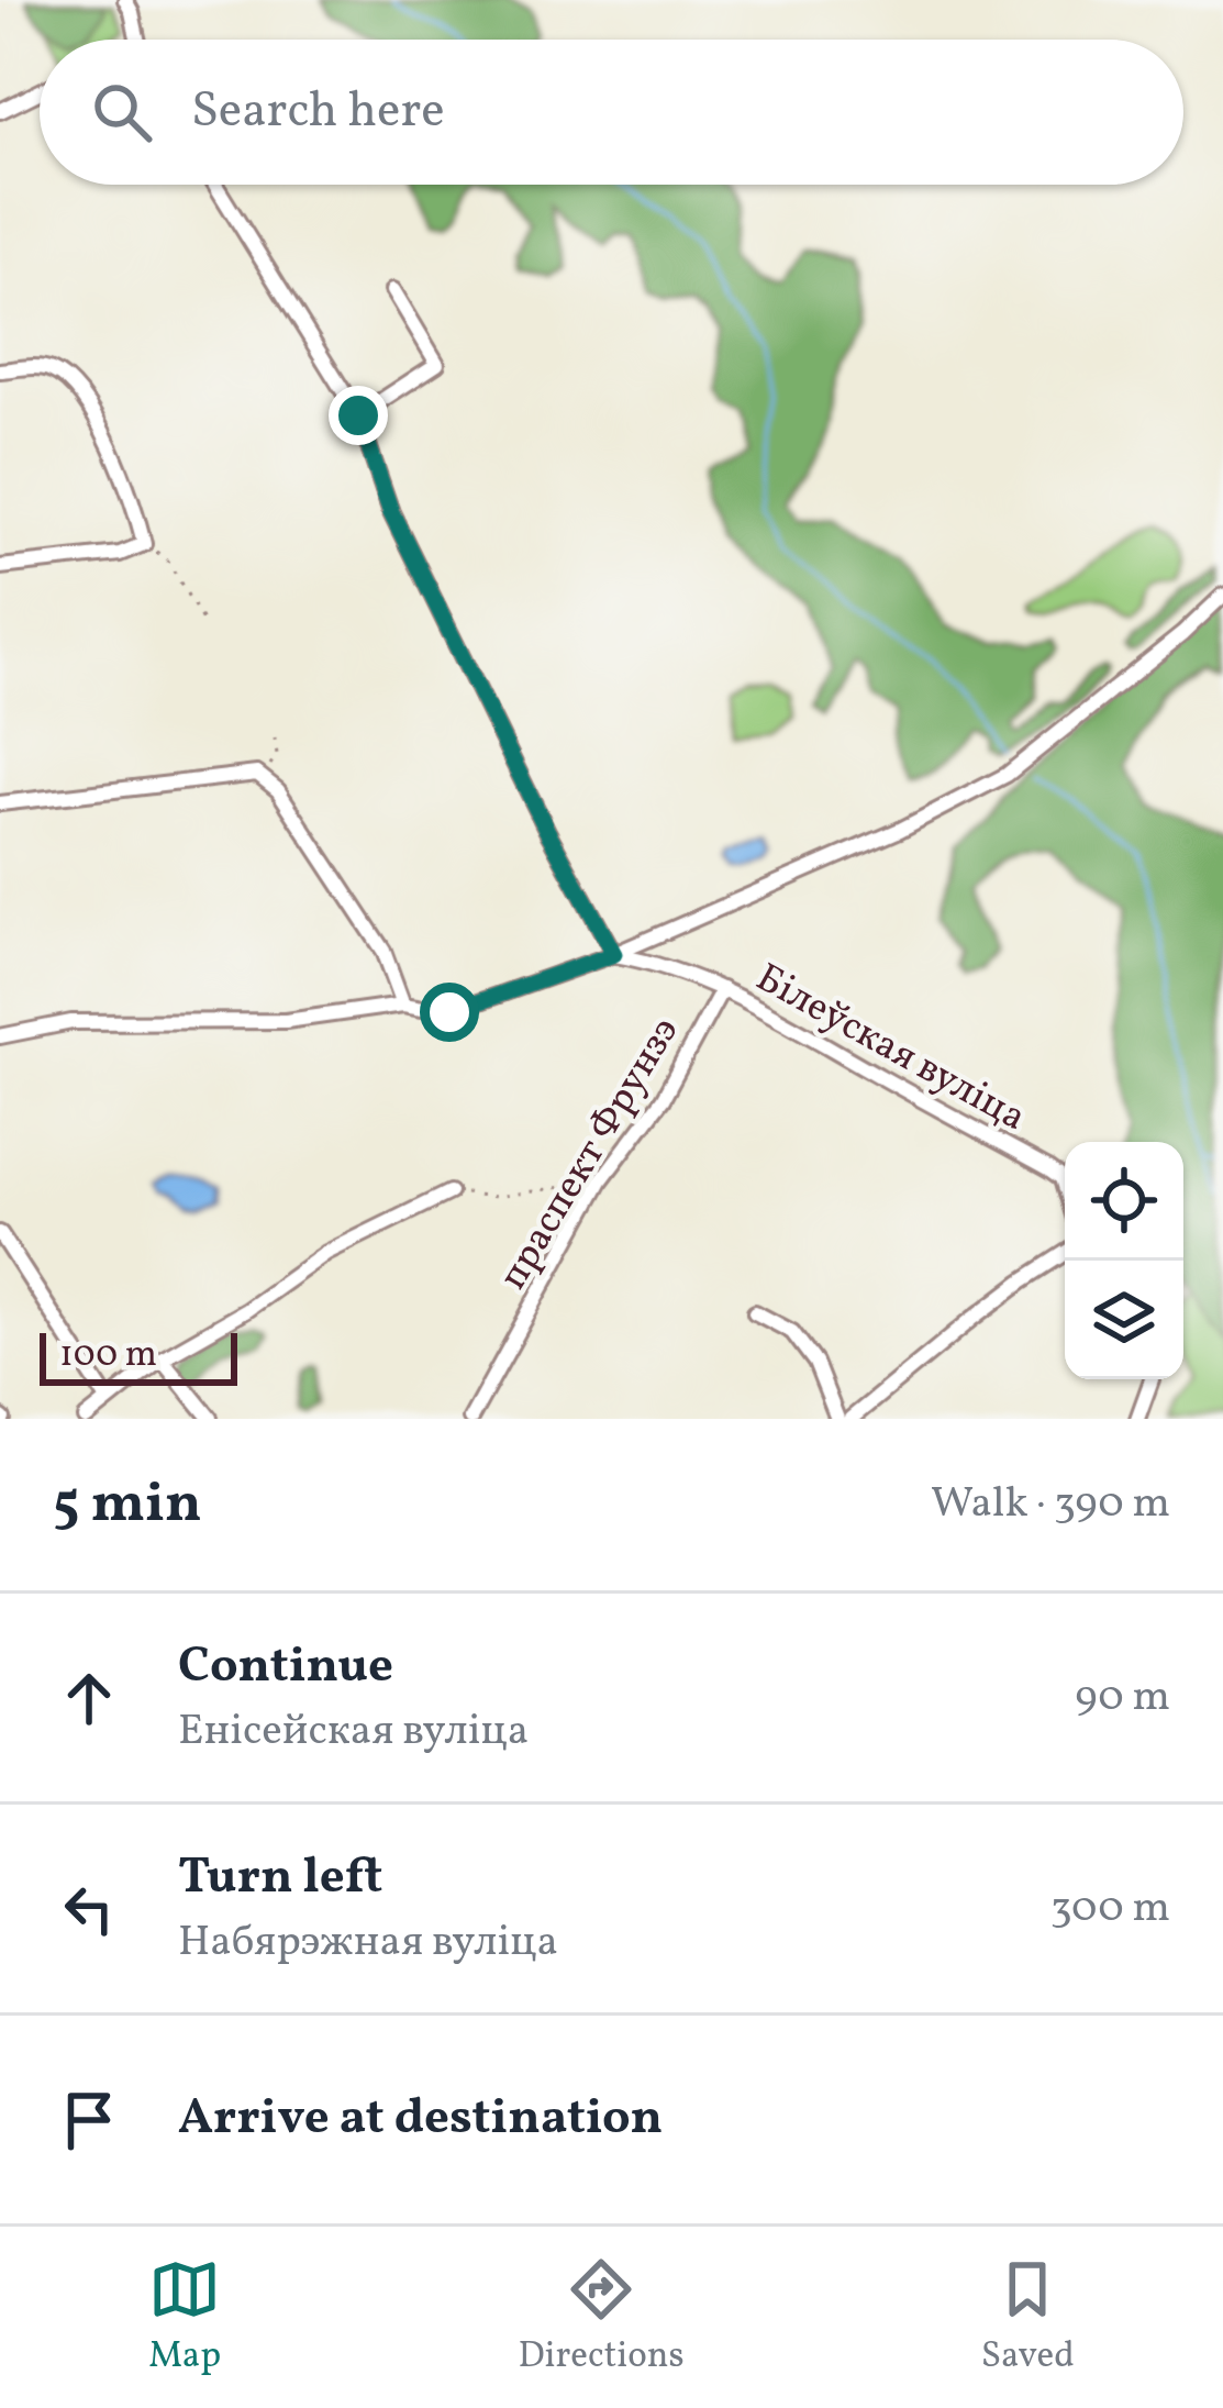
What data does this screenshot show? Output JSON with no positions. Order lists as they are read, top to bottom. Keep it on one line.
{"streets":{"street":["Білеўская вуліца","праспект Фрунзэ"]},"crossings":[["Білеўская вуліца","праспект Фрунзэ"]],"scale_bar":"100 m","page":{"search":"Search here","scale":"100 m","heading":["5 min","Walk · 390 m"],"list":[["Continue","Енісейская вуліца","90 m"],["Turn left","Набярэжная вуліца","300 m"],"Arrive at destination"],"nav":["Map","Directions","Saved"]}}
